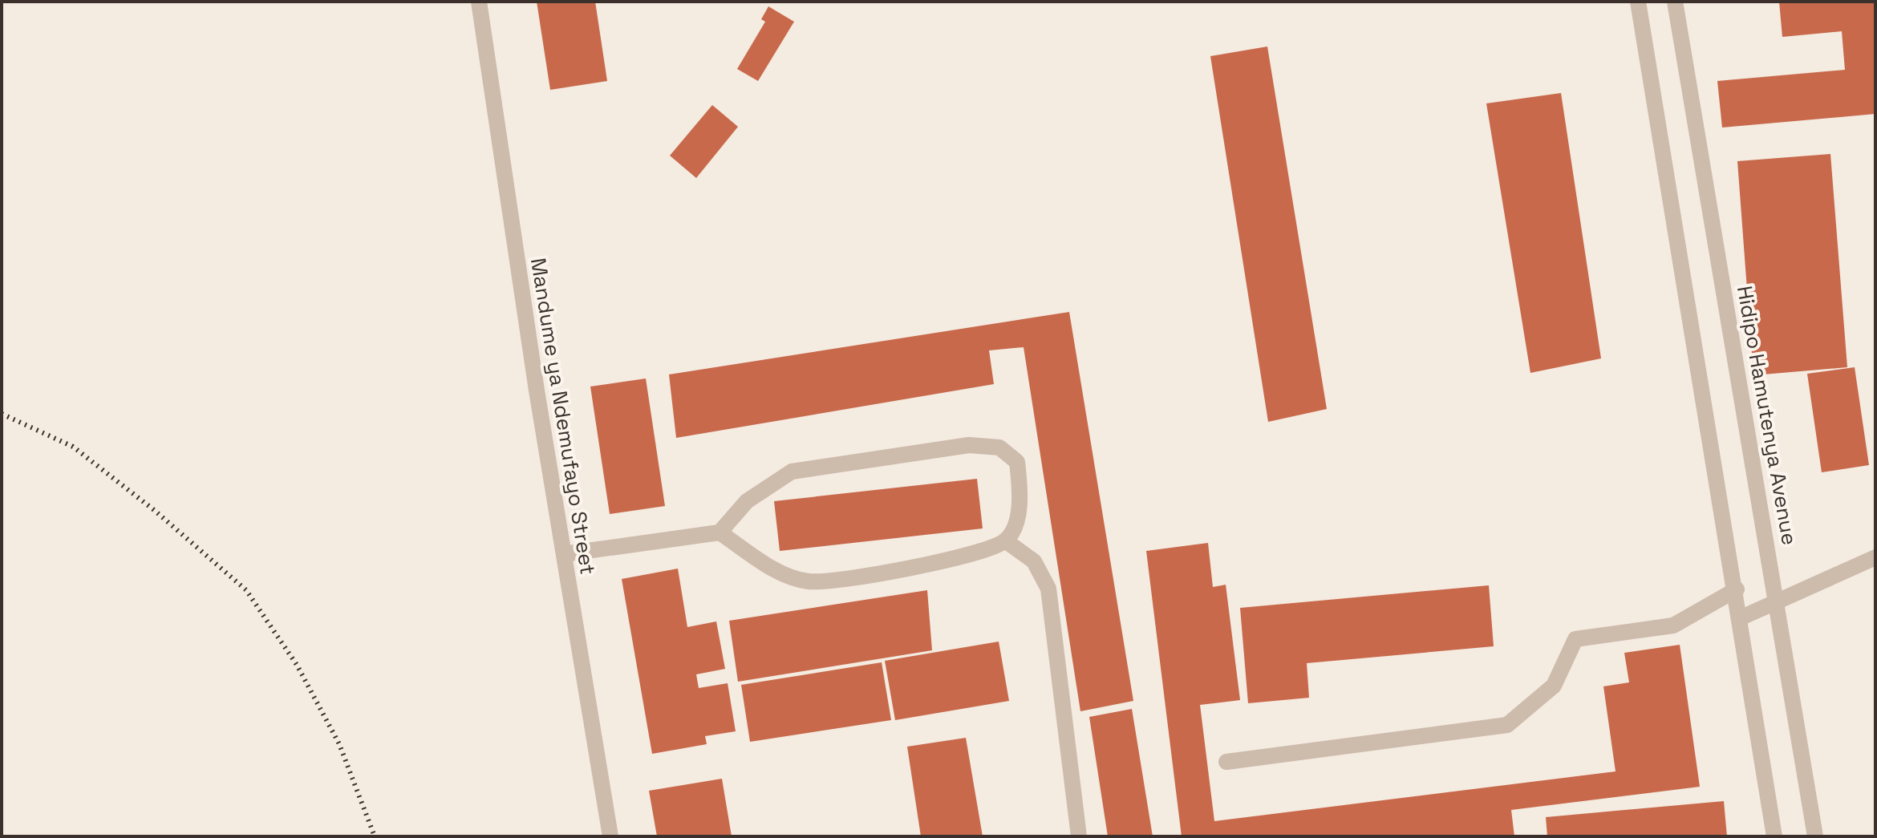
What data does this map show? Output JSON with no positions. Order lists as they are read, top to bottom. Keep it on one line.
{"streets":{"street":["Hidipo Hamutenya Avenue","Mandume ya Ndemufayo Street"]}}
